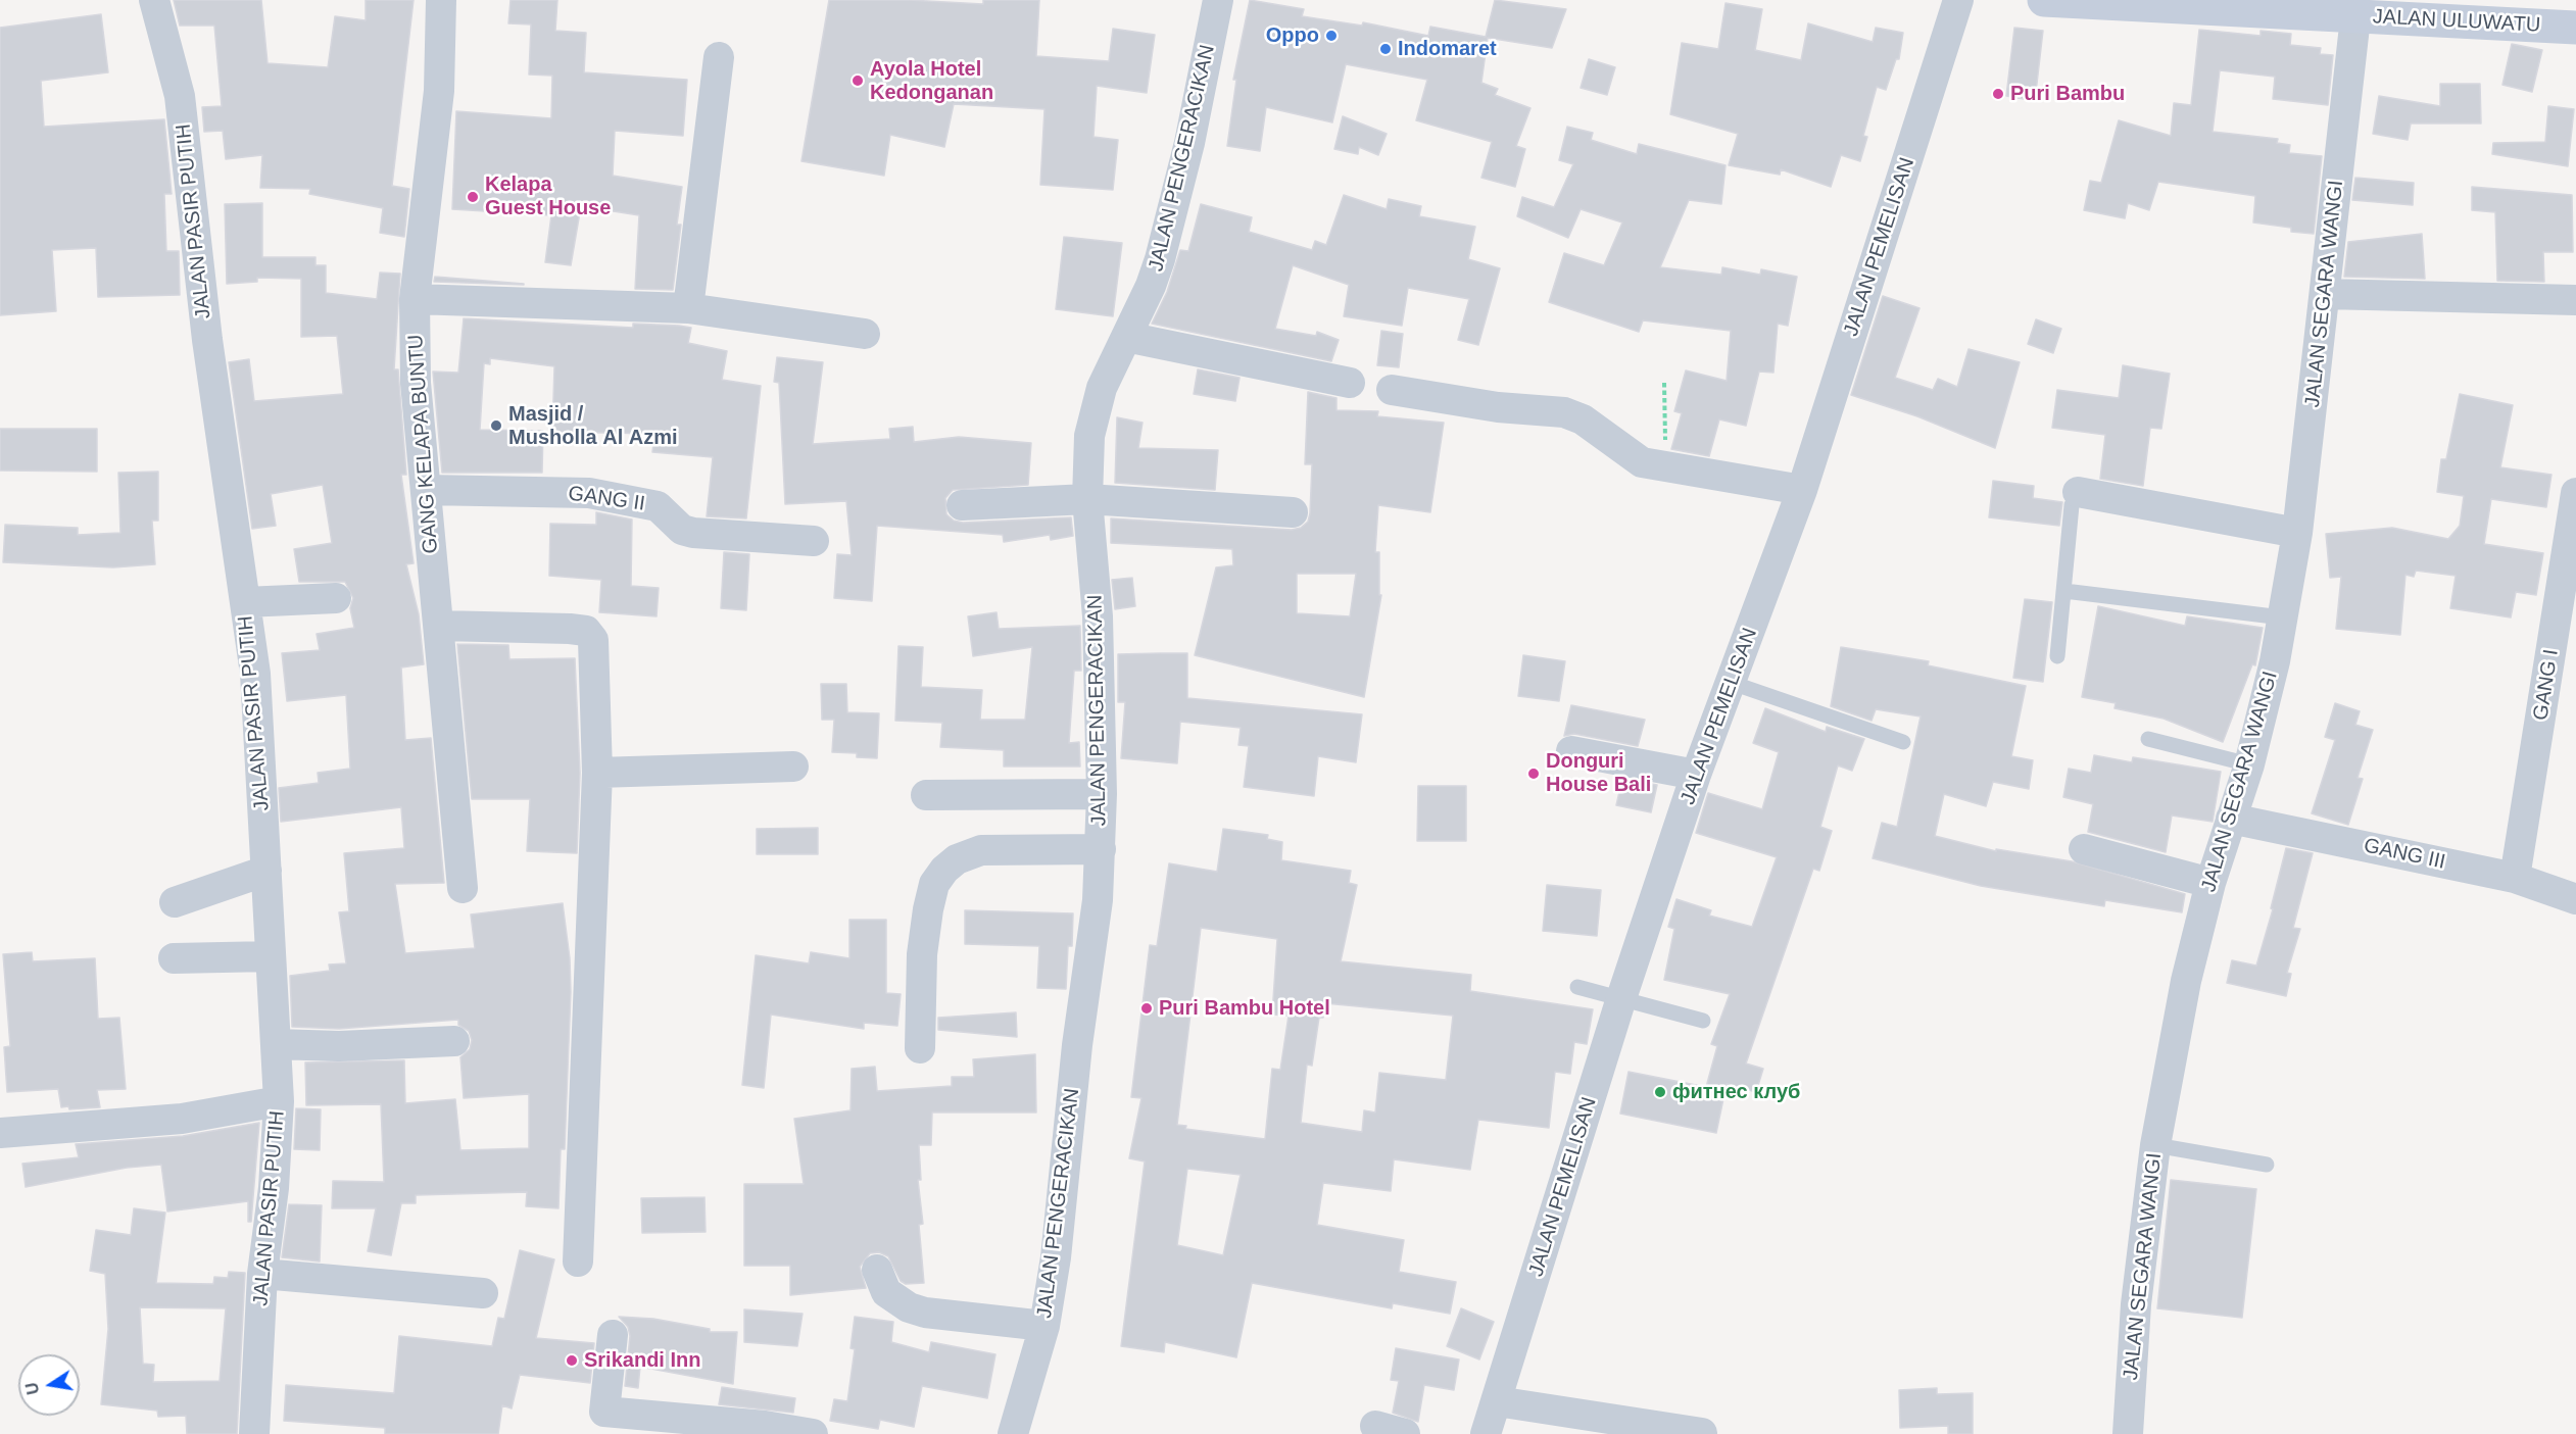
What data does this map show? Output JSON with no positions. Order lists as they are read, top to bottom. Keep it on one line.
{"streets":{"street":["JALAN ULUWATU","JALAN PENGERACIKAN","JALAN PASIR PUTIH","JALAN PEMELISAN","JALAN SEGARA WANGI","GANG KELAPA BUNTU","GANG II","GANG I","GANG III"]},"crossings":[["JALAN ULUWATU","JALAN SEGARA WANGI"],["JALAN SEGARA WANGI","GANG III"],["GANG KELAPA BUNTU","GANG II"],["GANG I","GANG III"]],"places":["Oppo","Indomaret","Ayola Hotel Kedonganan","Puri Bambu","Kelapa Guest House","Masjid / Musholla Al Azmi","Donguri House Bali","Puri Bambu Hotel","фитнес клуб","Srikandi Inn"],"north":"left"}
